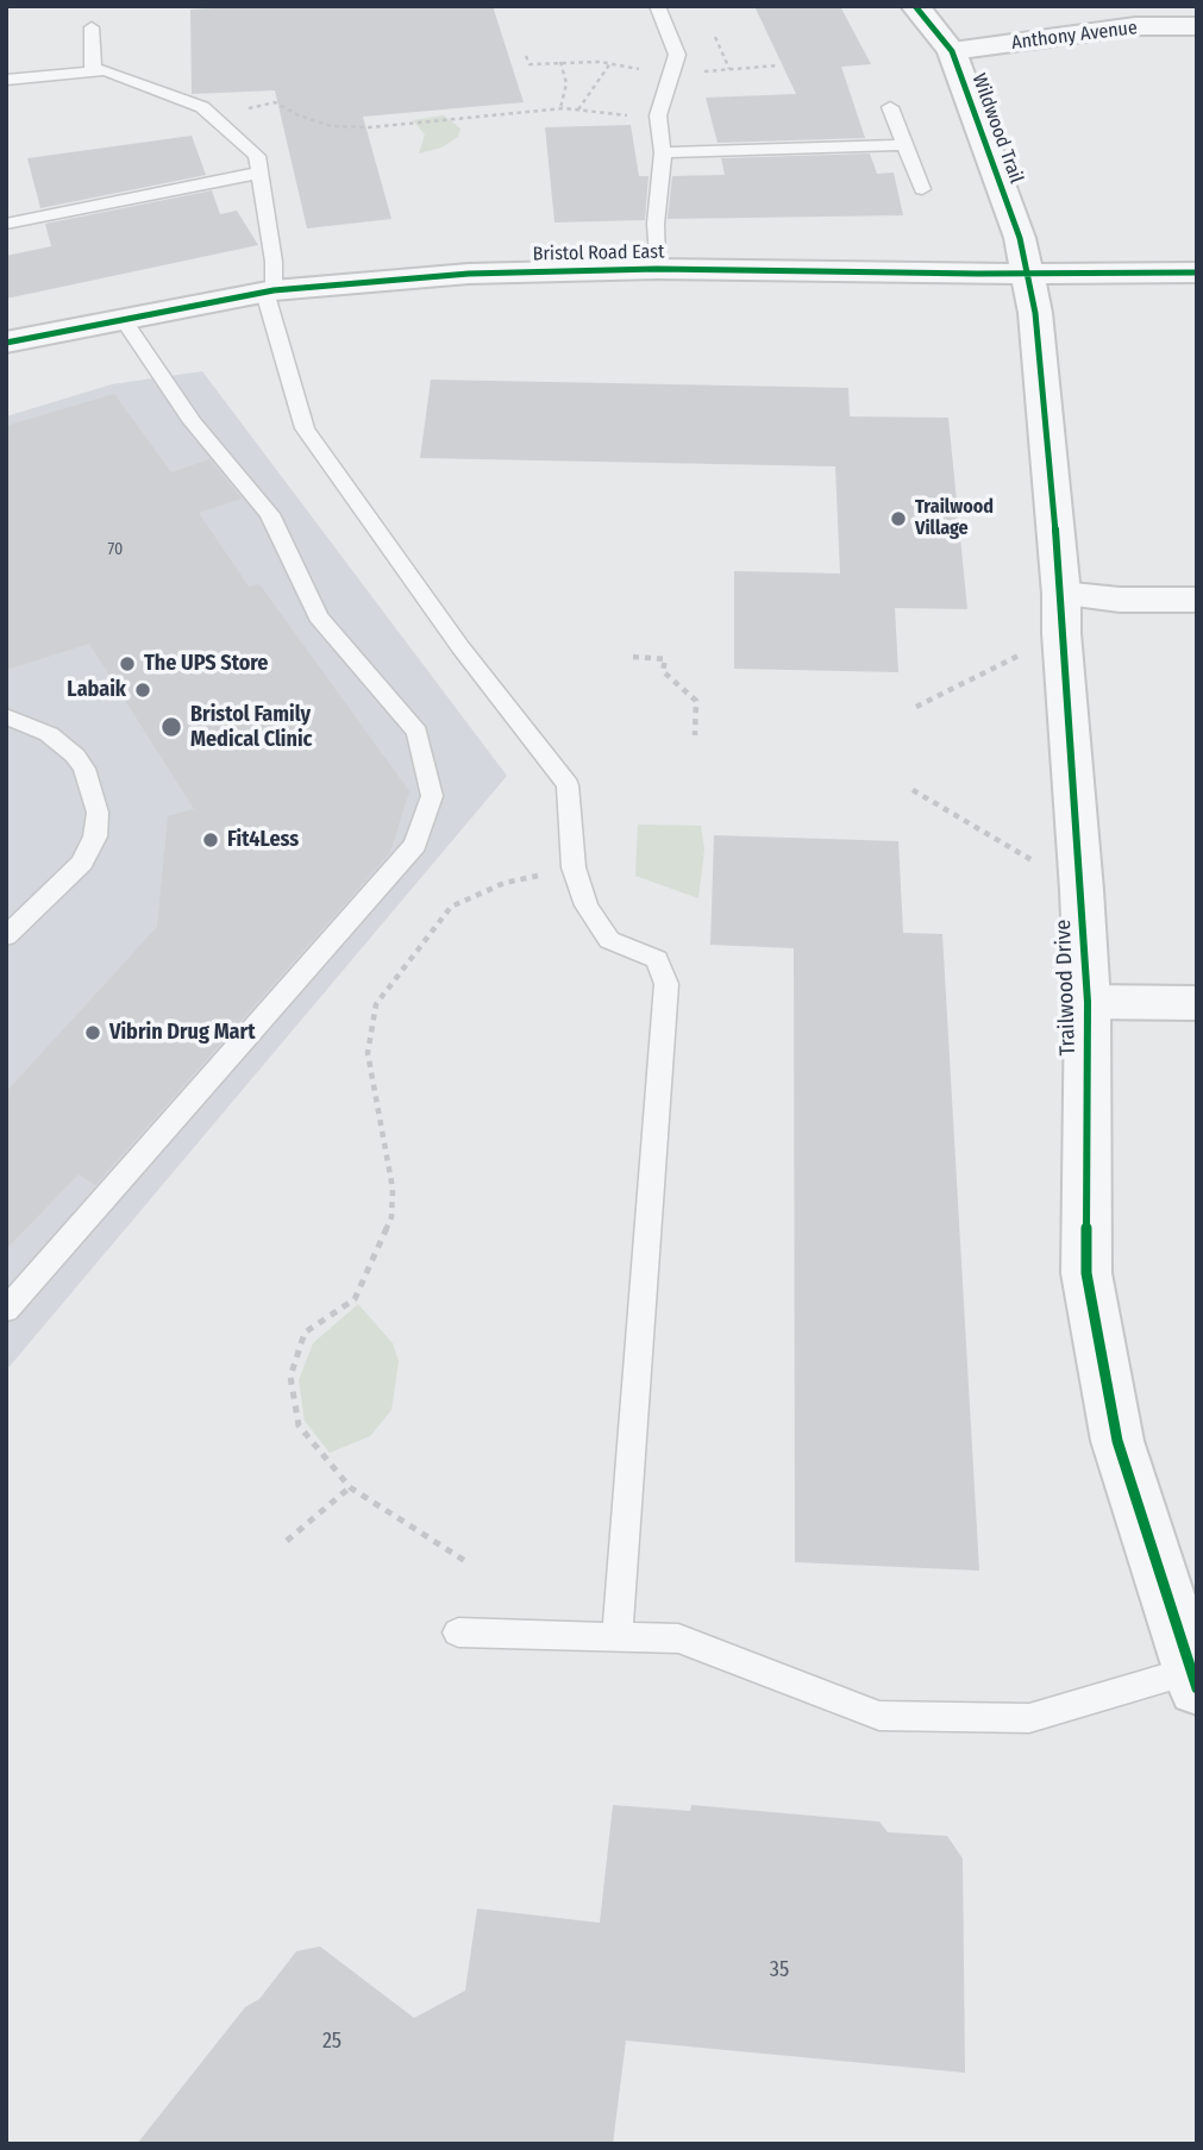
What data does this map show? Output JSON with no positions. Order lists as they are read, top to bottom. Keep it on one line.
{"streets":{"street":["Anthony Avenue","Wildwood Trail","Bristol Road East","Trailwood Drive"]},"crossings":[["Anthony Avenue","Wildwood Trail"],["Wildwood Trail","Bristol Road East"],["Wildwood Trail","Trailwood Drive"],["Bristol Road East","Trailwood Drive"]],"places":["Trailwood Village","The UPS Store","Labaik","Bristol Family Medical Clinic","Fit4Less","Vibrin Drug Mart"],"house_numbers":["70","35","25"]}
